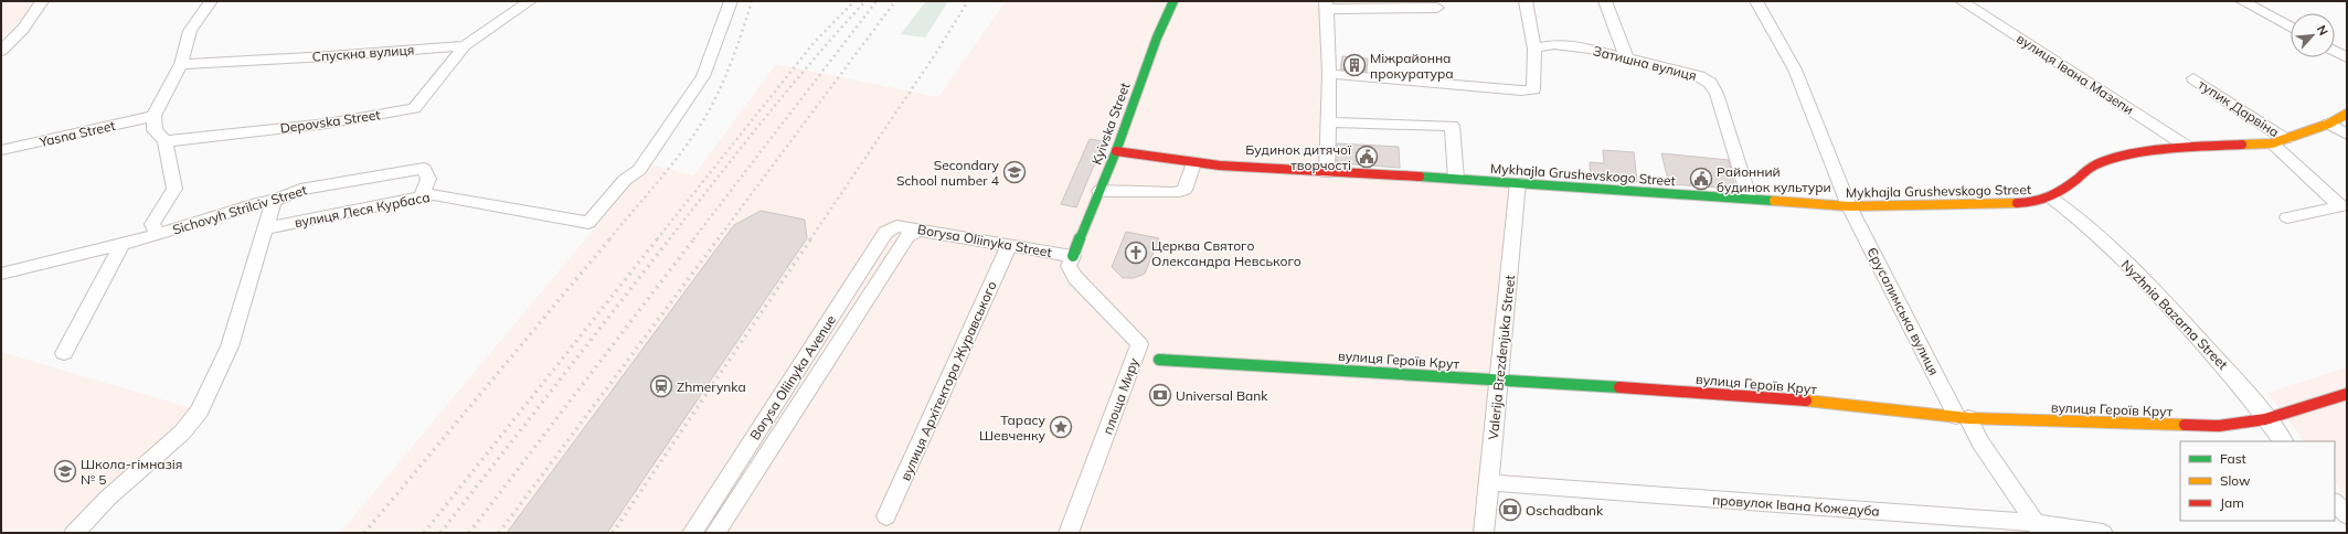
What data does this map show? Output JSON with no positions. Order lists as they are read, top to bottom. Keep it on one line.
{"streets":{"street":["Спускна вулиця","Затишна вулиця","вулиця Івана Мазепи","тупик Дарвіна","Depovska Street","Kyivska Street","Yasna Street","Mykhajla Grushevskogo Street","Sichovyh Strilciv Street","вулиця Леся Курбаса","Borysa Oliinyka Street","Єрусалимська вулиця","Nyzhnia Bazarna Street","Valerija Brezdenjuka Street","вулиця Героїв Крут","Borysa Oliinyka Avenue","вулиця Архітектора Журавського","площа Миру","провулок Івана Кожедуба"]},"crossings":[["Спускна вулиця","Depovska Street"],["Затишна вулиця","Mykhajla Grushevskogo Street"],["вулиця Івана Мазепи","Mykhajla Grushevskogo Street"],["тупик Дарвіна","Mykhajla Grushevskogo Street"],["Kyivska Street","Mykhajla Grushevskogo Street"],["Kyivska Street","Borysa Oliinyka Street"],["Kyivska Street","площа Миру"],["Mykhajla Grushevskogo Street","Єрусалимська вулиця"],["Mykhajla Grushevskogo Street","Nyzhnia Bazarna Street"],["Mykhajla Grushevskogo Street","Valerija Brezdenjuka Street"],["Sichovyh Strilciv Street","вулиця Леся Курбаса"],["Borysa Oliinyka Street","Borysa Oliinyka Avenue"],["Borysa Oliinyka Street","вулиця Архітектора Журавського"],["Borysa Oliinyka Street","площа Миру"],["Єрусалимська вулиця","вулиця Героїв Крут"],["Єрусалимська вулиця","провулок Івана Кожедуба"],["Nyzhnia Bazarna Street","вулиця Героїв Крут"],["Valerija Brezdenjuka Street","вулиця Героїв Крут"],["Valerija Brezdenjuka Street","провулок Івана Кожедуба"]],"places":{"building":["Міжрайонна прокуратура"],"public building":["Будинок дитячої творчості","Районний будинок культури"],"school or university":["Secondary School number 4","Школа-гімназія № 5"],"church":["Церква Святого Олександра Невського"],"station":["Zhmerynka"],"bank":["Universal Bank","Oschadbank"],"place":["Тарасу Шевченку"]},"legend":["Fast","Slow","Jam"],"north":"top right"}
